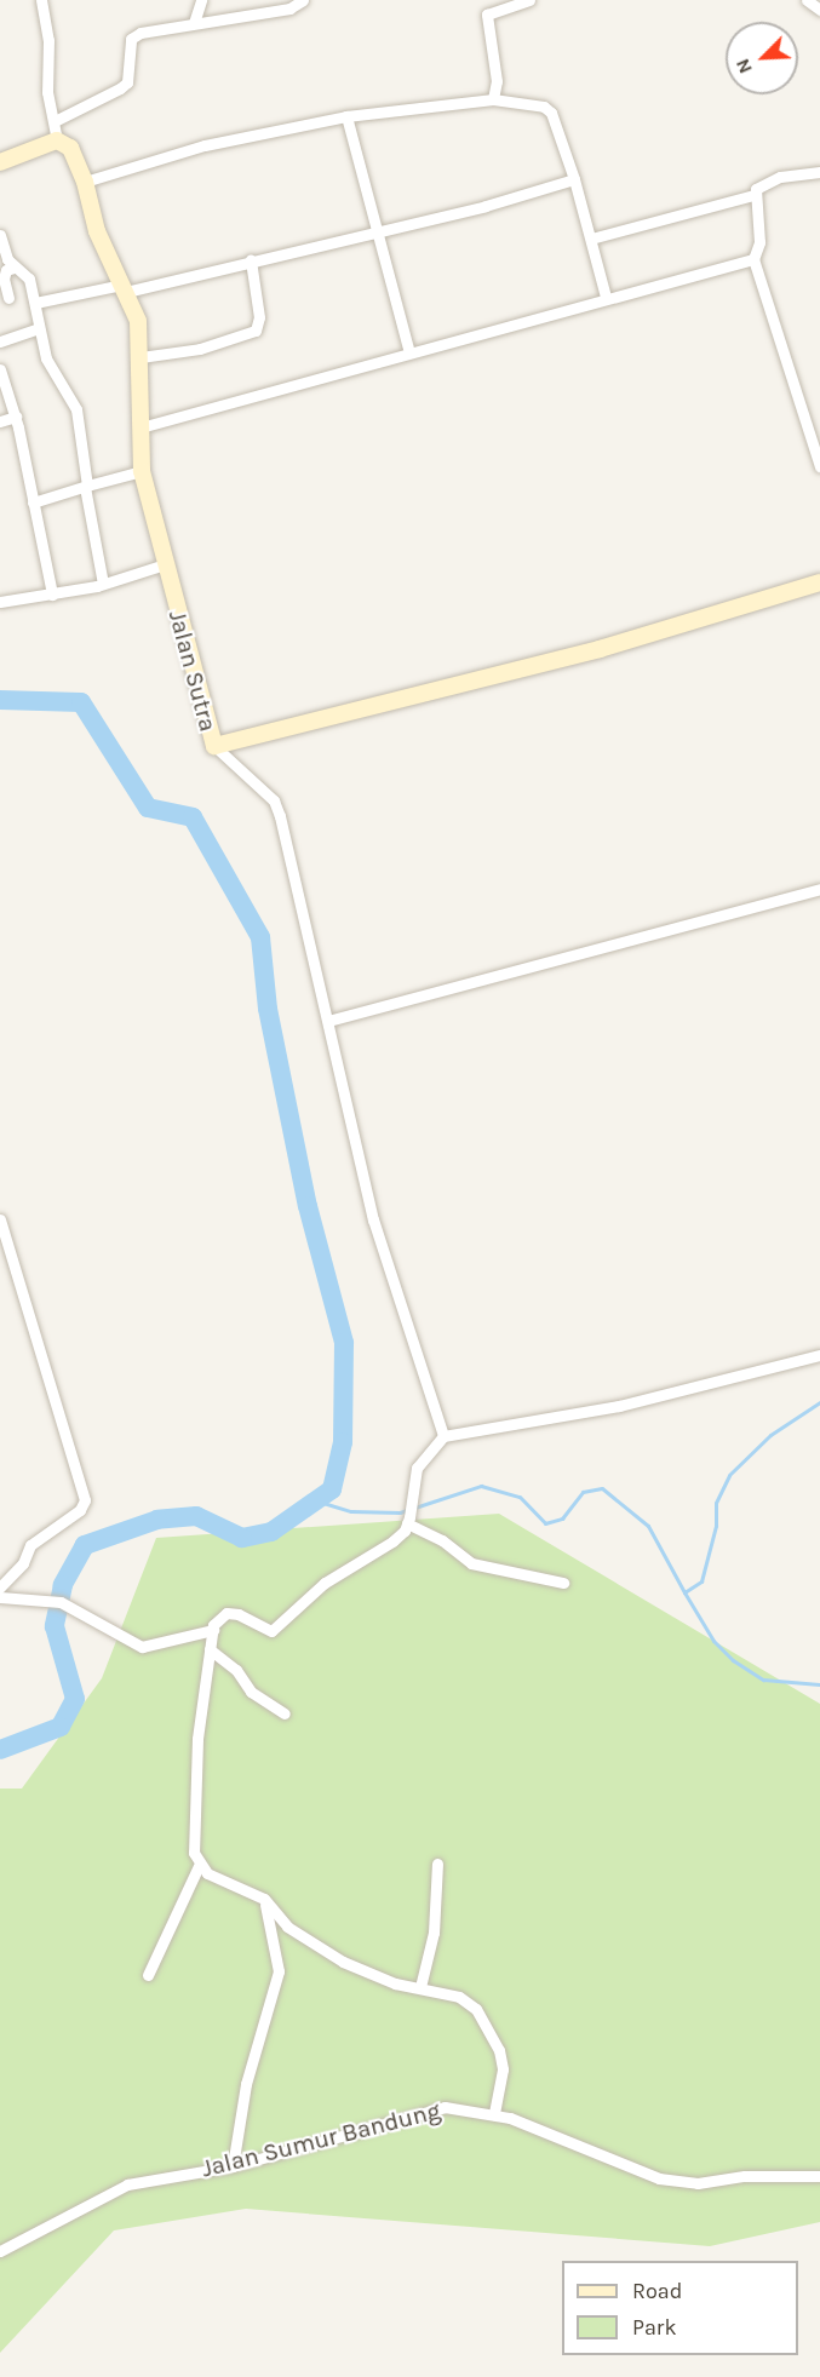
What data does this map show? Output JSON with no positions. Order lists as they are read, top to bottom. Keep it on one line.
{"streets":{"street":["Jalan Sutra","Jalan Sumur Bandung"]},"legend":["Road","Park"],"north":"bottom left"}
